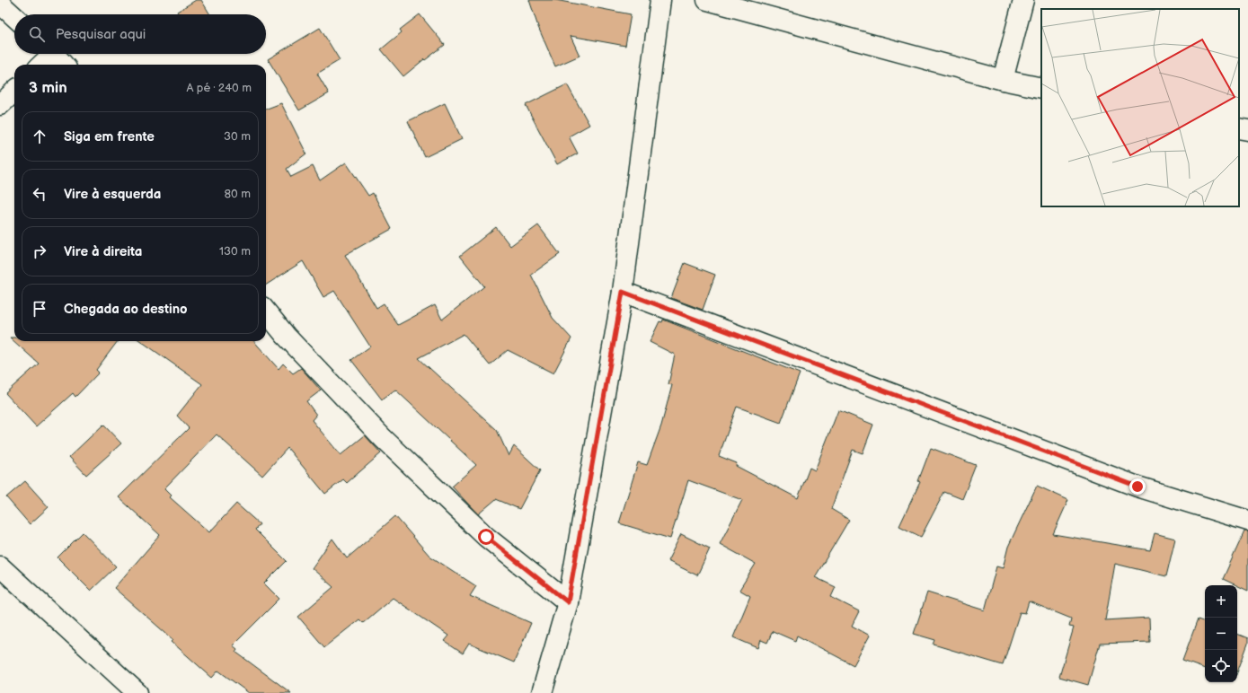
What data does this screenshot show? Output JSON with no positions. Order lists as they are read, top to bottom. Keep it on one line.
{"page":{"search":"Pesquisar aqui","heading":["3 min","A pé · 240 m"],"list":[["Siga em frente","30 m"],["Vire à esquerda","80 m"],["Vire à direita","130 m"],"Chegada ao destino"],"map_buttons":["+","−"]}}
